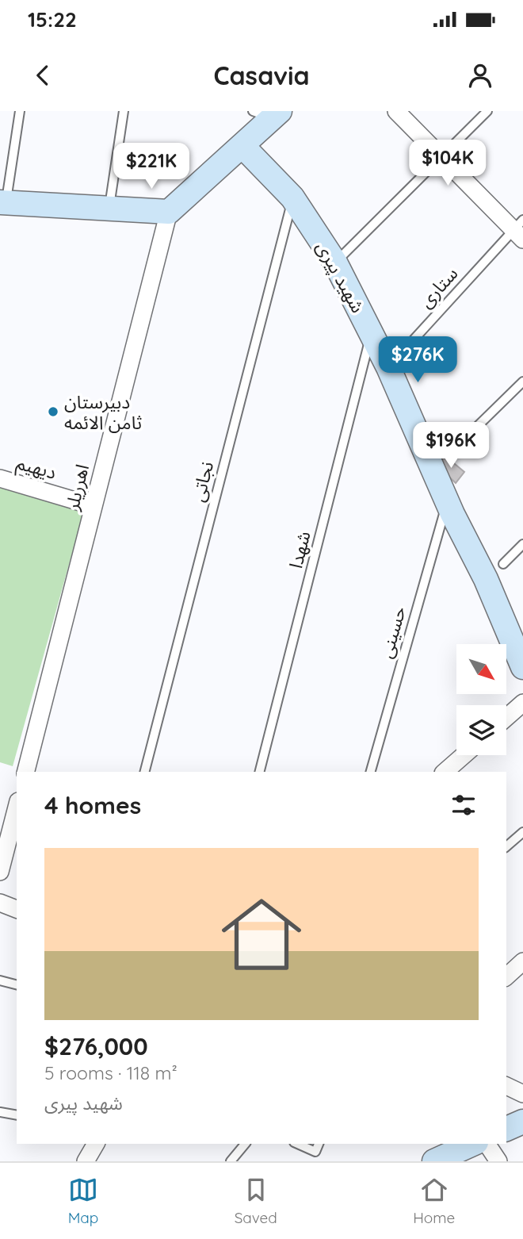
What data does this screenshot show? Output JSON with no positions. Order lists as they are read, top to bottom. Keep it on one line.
{"streets":{"street":["شهید پیری","دیهیم","اهرریلر"],"lane":["ستاری","نجاتی","شهدا","حسینی"]},"crossings":[["شهید پیری","ستاری"],["شهید پیری","نجاتی"],["شهید پیری","شهدا"],["شهید پیری","حسینی"],["دیهیم","اهرریلر"]],"places":["دبیرستان ثامن الائمه"],"north":"bottom right","page":{"status":"15:22","header":"Casavia","price":["$104K","$221K","$276K","$196K"],"heading":"4 homes","list":[{"name":"$276,000","note":"5 rooms · 118 m² · شهید پیری"}],"tabs":["Map","Saved","Home"]}}
